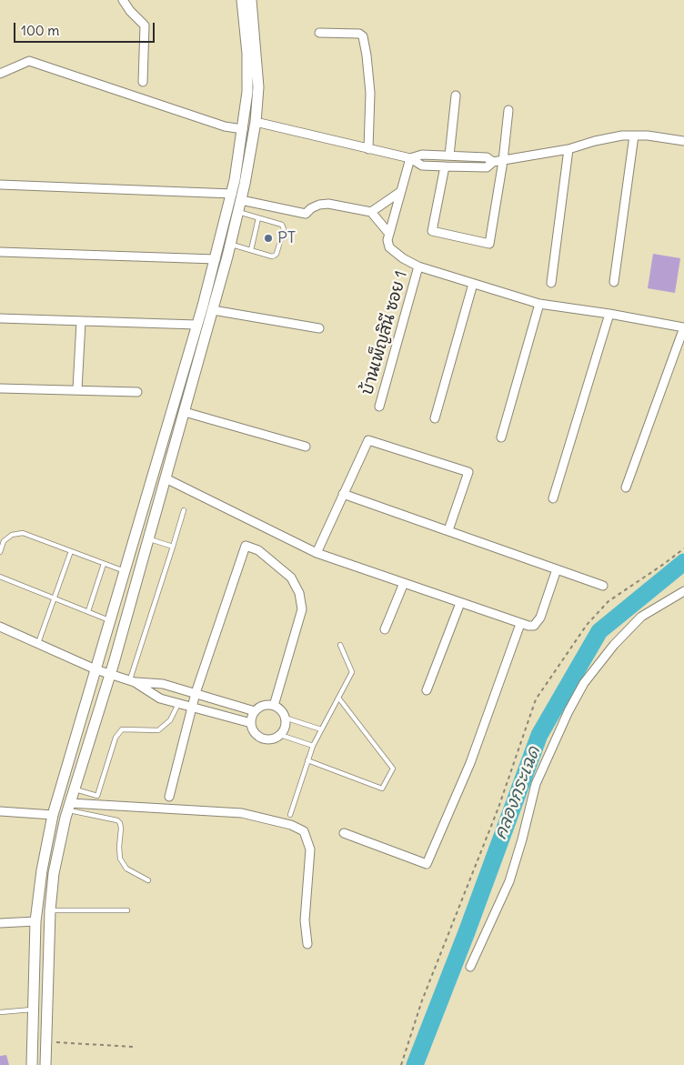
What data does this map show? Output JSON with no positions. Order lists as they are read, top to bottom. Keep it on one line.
{"streets":{"street":["บ้านเพ็ญสินี ซอย 1"]},"water":["คลองกระเฉด"],"places":["PT"],"scale_bar":"100 m"}
